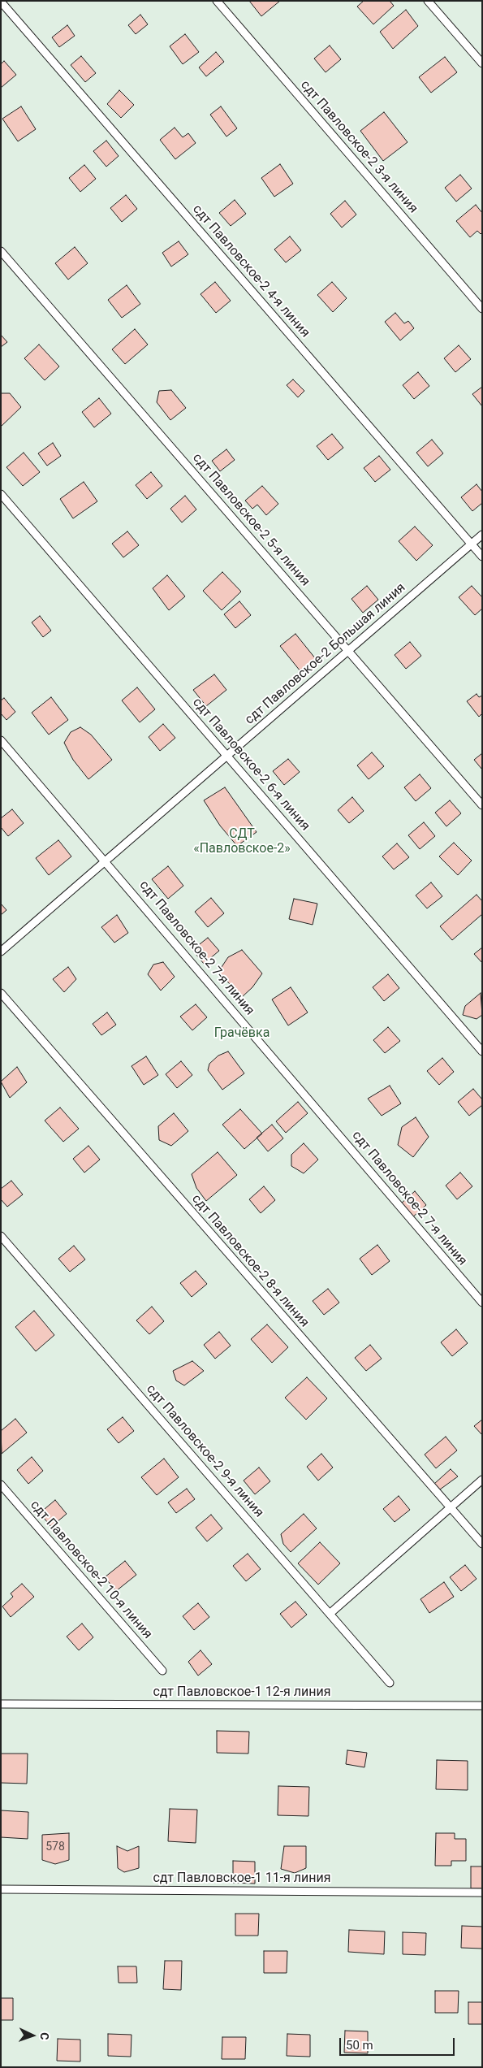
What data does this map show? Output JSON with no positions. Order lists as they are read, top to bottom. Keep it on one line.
{"streets":{"lane":["сдт Павловское-2 3-я линия","сдт Павловское-2 4-я линия","сдт Павловское-2 5-я линия","сдт Павловское-2 Большая линия","сдт Павловское-2 6-я линия","сдт Павловское-2 7-я линия","сдт Павловское-2 8-я линия","сдт Павловское-2 9-я линия","сдт Павловское-2 10-я линия","сдт Павловское-1 12-я линия","сдт Павловское-1 11-я линия"]},"crossings":[["сдт Павловское-2 4-я линия","сдт Павловское-2 Большая линия"],["сдт Павловское-2 5-я линия","сдт Павловское-2 Большая линия"],["сдт Павловское-2 Большая линия","сдт Павловское-2 6-я линия"],["сдт Павловское-2 Большая линия","сдт Павловское-2 7-я линия"]],"parks":["СДТ «Павловское-2»","Грачёвка"],"house_numbers":["578"],"scale_bar":"50 m","north":"right"}
